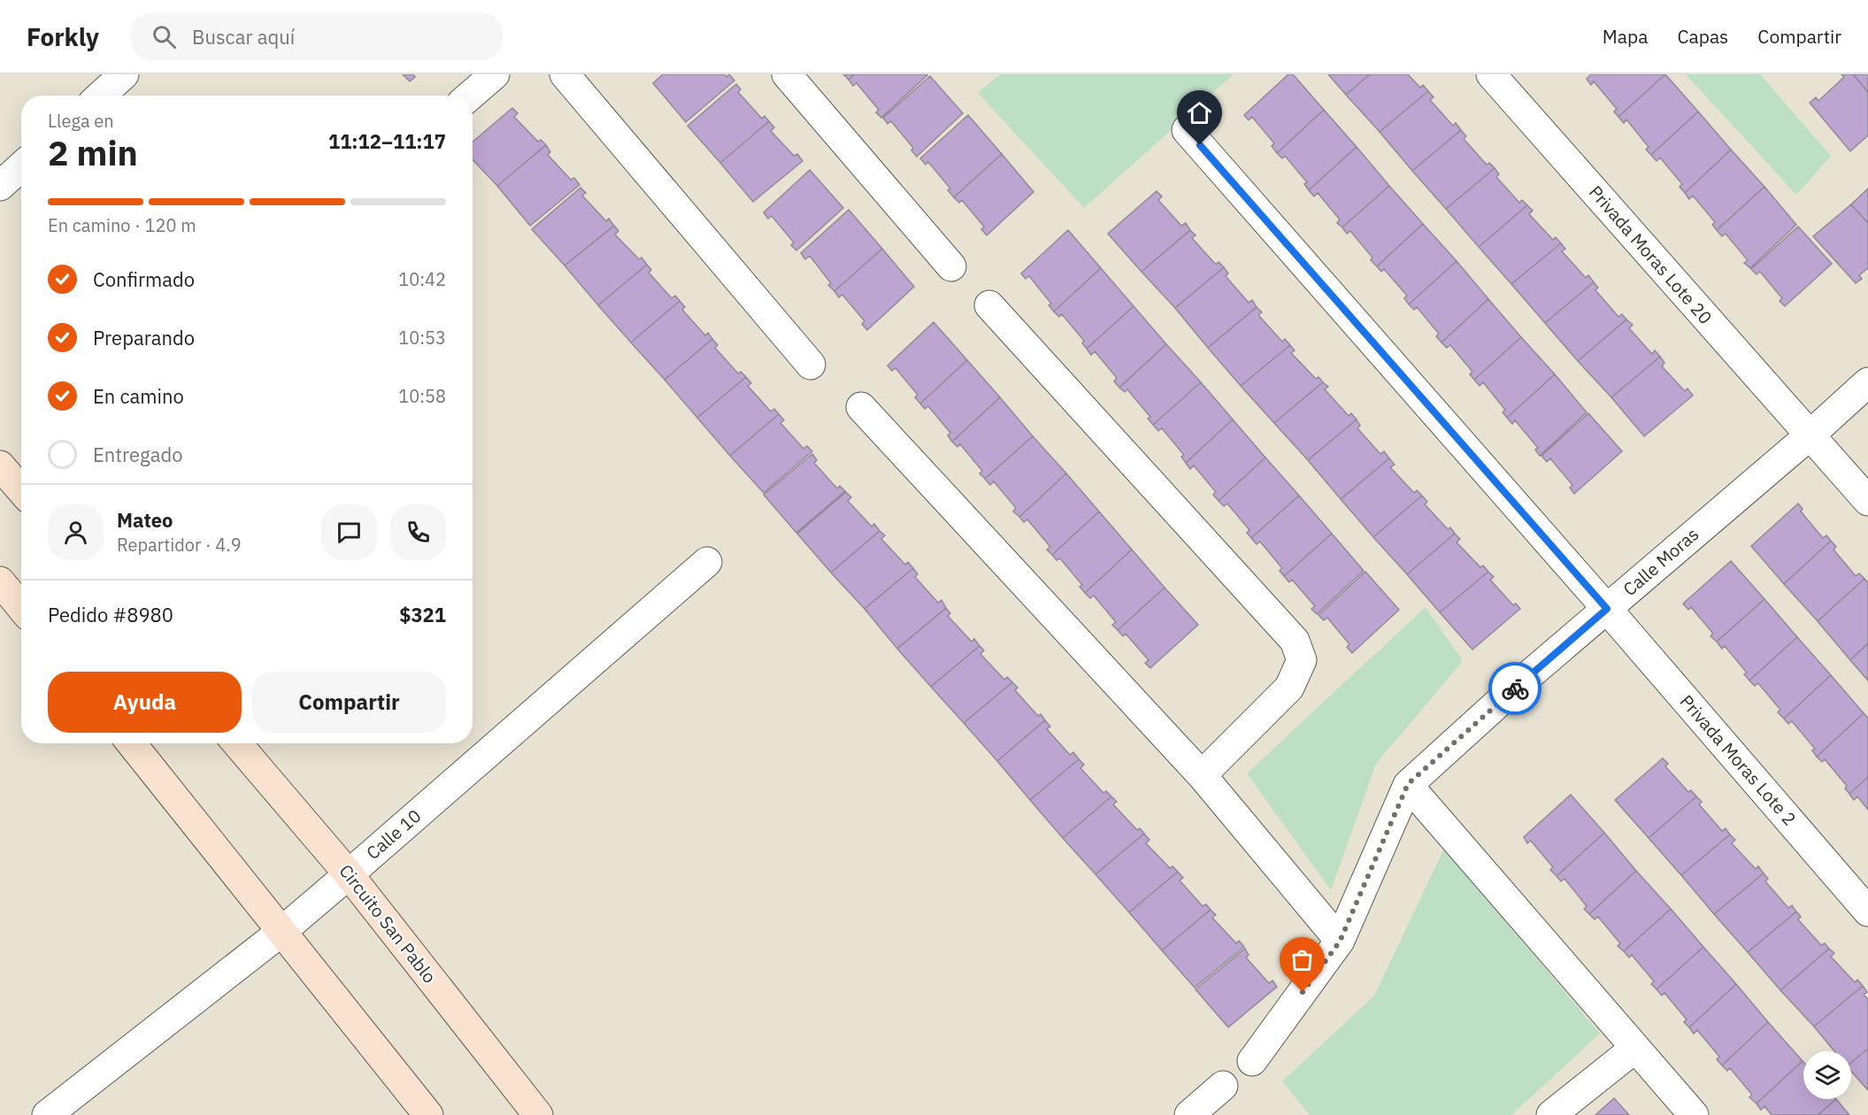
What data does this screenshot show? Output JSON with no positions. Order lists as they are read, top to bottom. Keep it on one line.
{"streets":{"main road":["Circuito San Pablo"],"street":["Privada Moras Lote 20","Calle Moras","Privada Moras Lote 2","Calle 10"]},"crossings":[["Privada Moras Lote 20","Calle Moras"],["Calle Moras","Privada Moras Lote 2"],["Calle 10","Circuito San Pablo"]],"page":{"header":"Forkly","search":"Buscar aquí","nav":["Mapa","Capas","Compartir"],"heading":["2 min","Llega en","11:12–11:17"],"panel":["Mateo","Repartidor · 4.9","Pedido #8980","$321"],"bar":"En camino · 120 m","list":[["Confirmado","10:42"],["Preparando","10:53"],["En camino","10:58"],"Entregado"],"buttons":["Ayuda","Compartir"]}}
